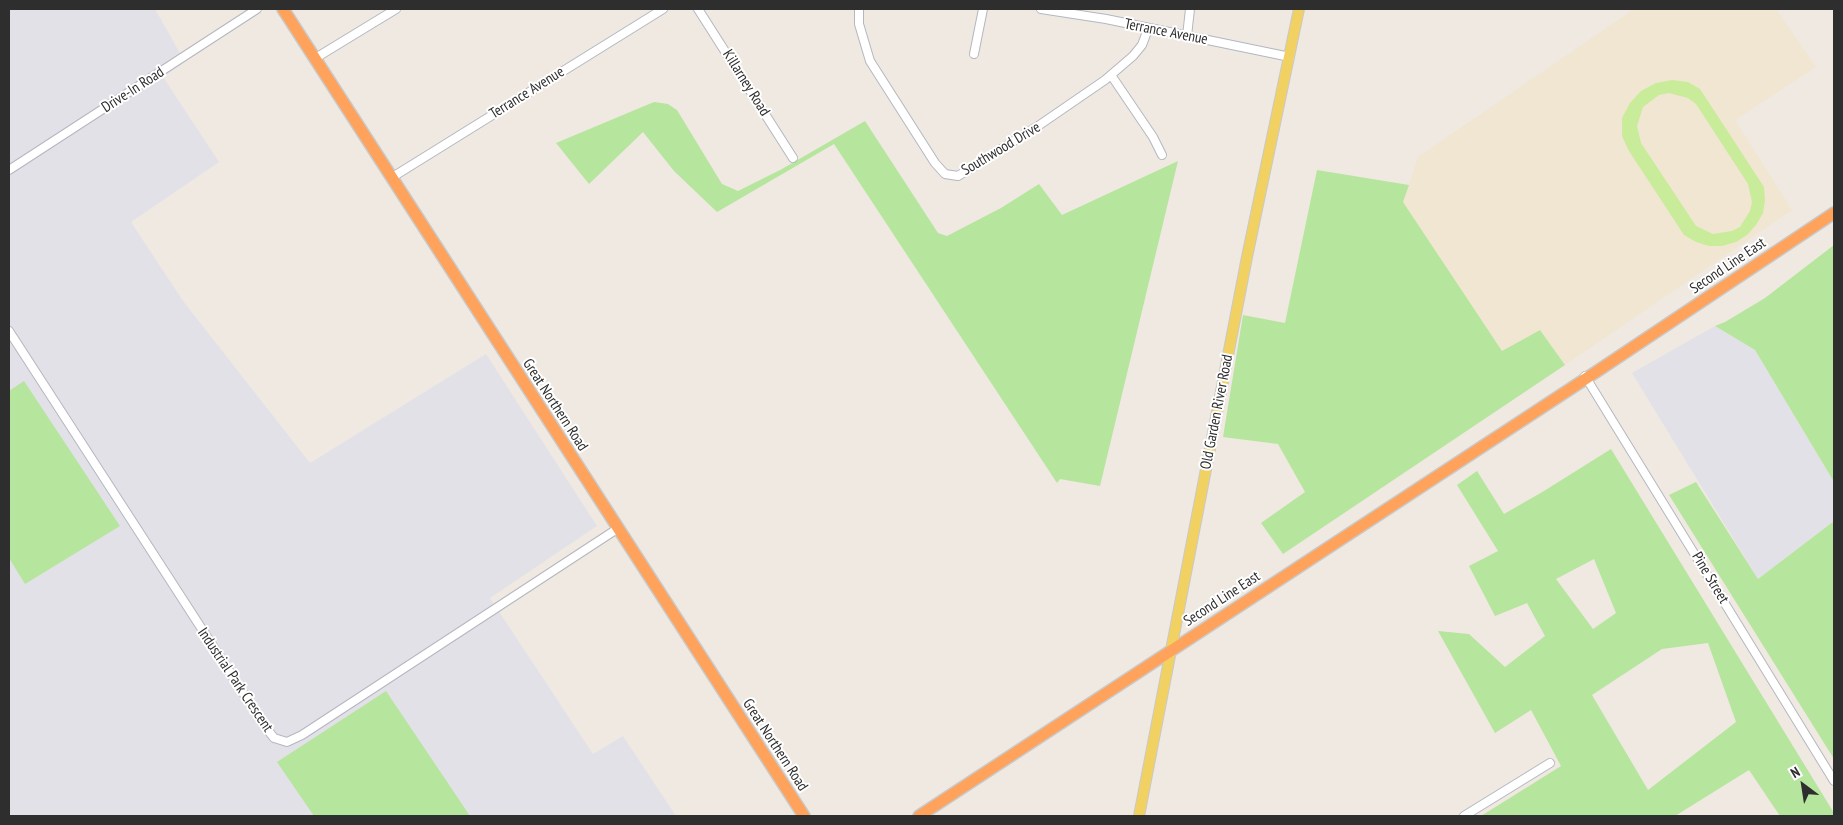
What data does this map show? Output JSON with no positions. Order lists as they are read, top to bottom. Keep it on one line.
{"streets":{"highway":["Second Line East","Great Northern Road"],"main road":["Old Garden River Road"],"street":["Terrance Avenue","Killarney Road","Drive-In Road","Southwood Drive","Pine Street","Industrial Park Crescent"]},"crossings":[["Terrance Avenue","Southwood Drive"],["Terrance Avenue","Great Northern Road"],["Terrance Avenue","Old Garden River Road"],["Second Line East","Old Garden River Road"],["Second Line East","Pine Street"],["Great Northern Road","Industrial Park Crescent"]],"north":"top left"}
